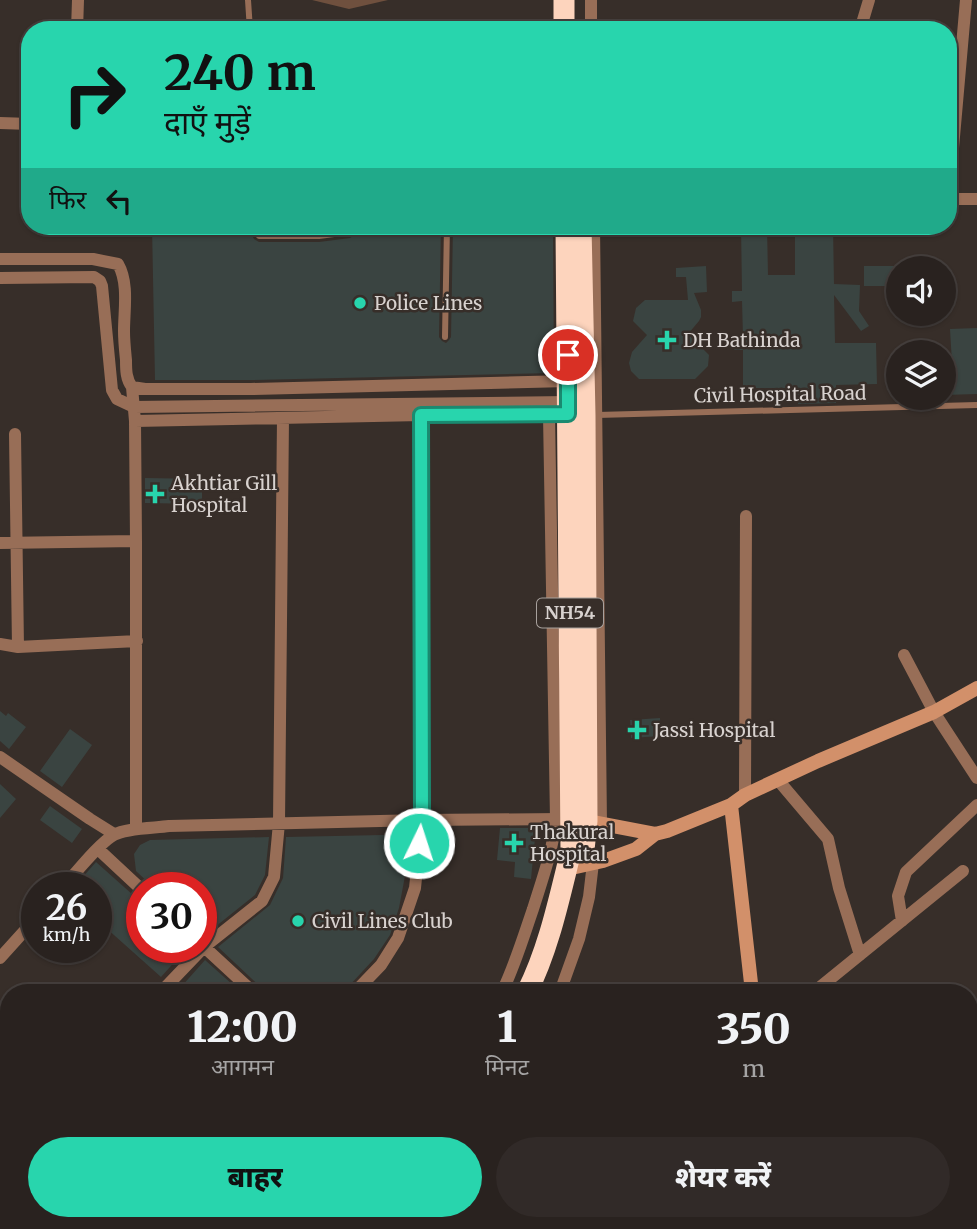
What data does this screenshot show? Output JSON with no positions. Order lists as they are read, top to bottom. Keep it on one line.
{"streets":{"highway":["NH54"],"lane":["Civil Hospital Road"]},"crossings":[["Civil Hospital Road","NH54"]],"places":{"other":["Police Lines","Civil Lines Club"],"health":["DH Bathinda","Akhtiar Gill Hospital","Jassi Hospital","Thakural Hospital"]},"page":{"turn":["240 m","दाएँ मुड़ें"],"then":"फिर","speed":"26 km/h","limit":"30","eta":["12:00","आगमन","1","मिनट","350","m"],"buttons":["बाहर","शेयर करें"]}}
